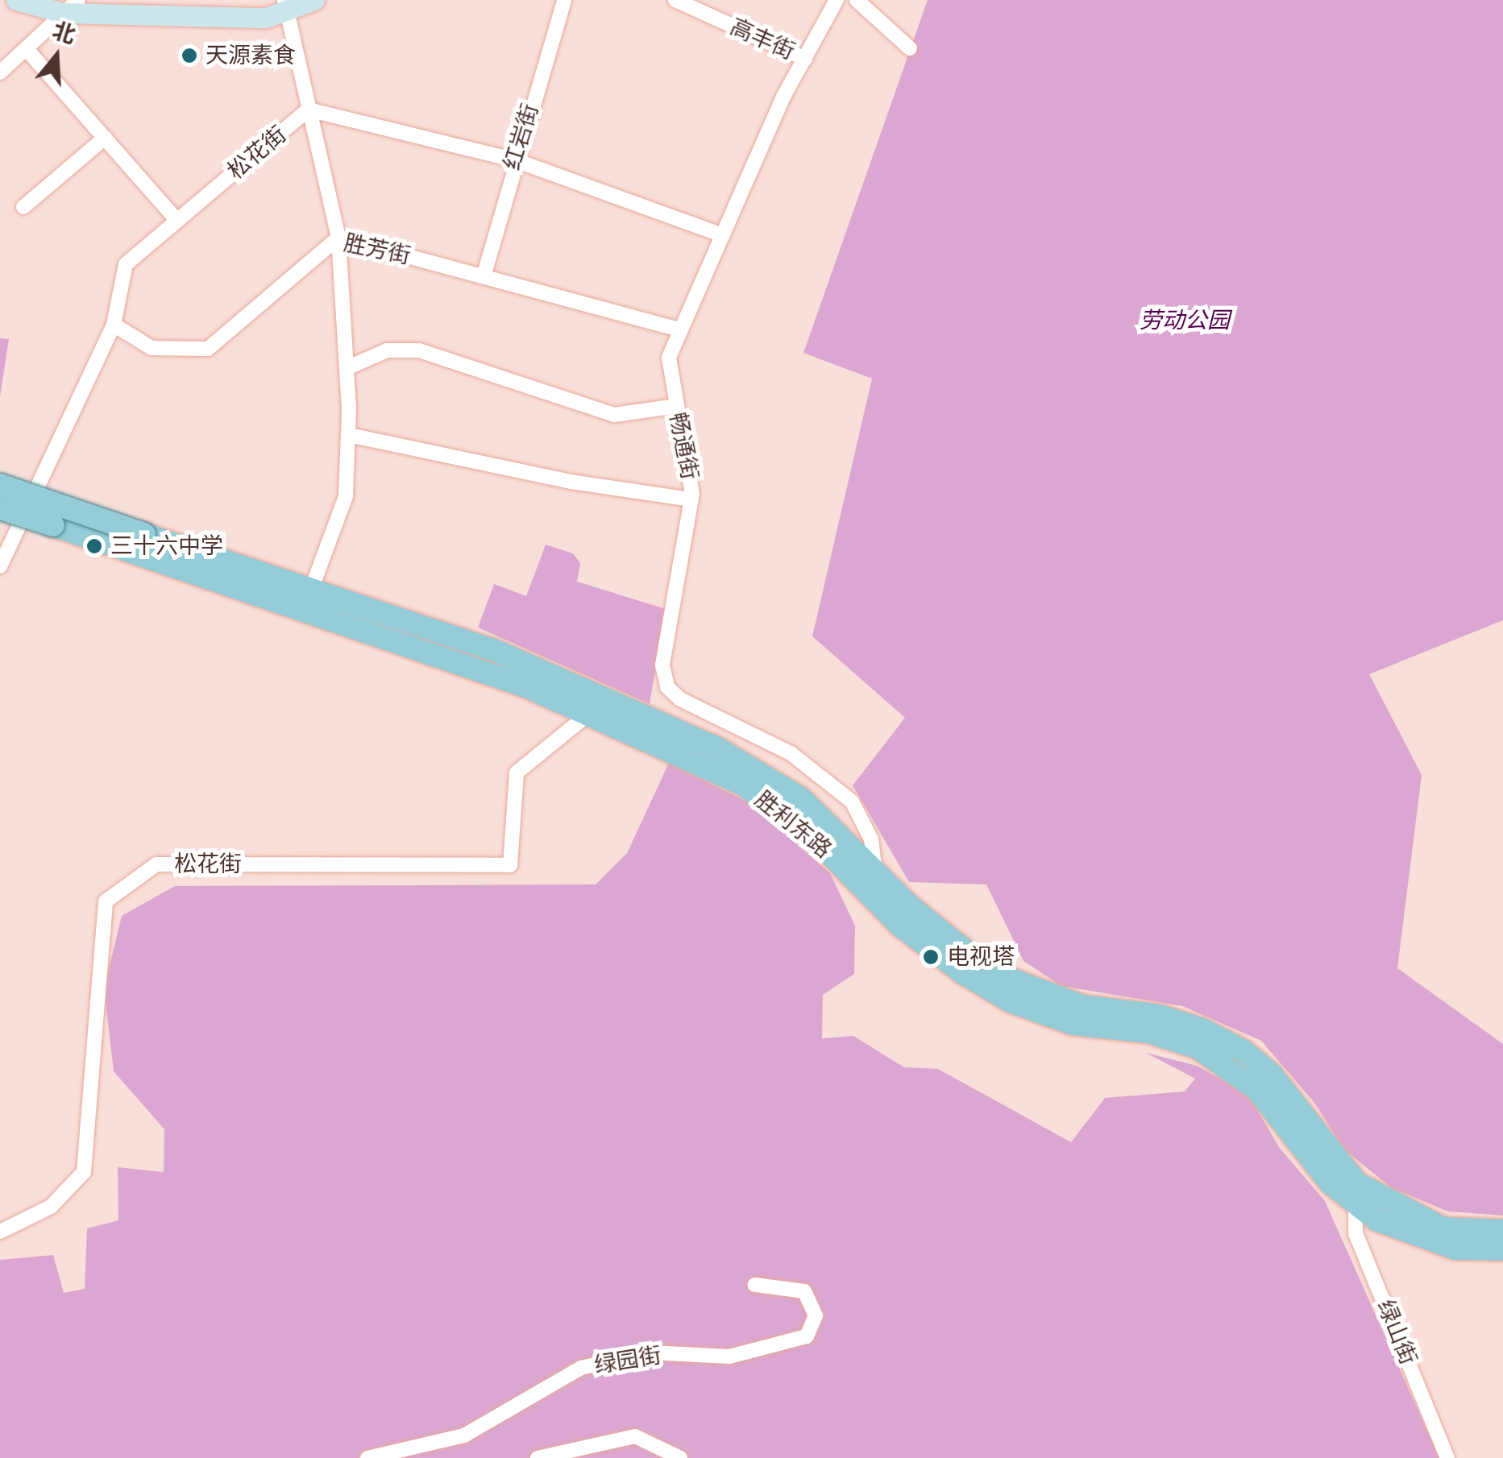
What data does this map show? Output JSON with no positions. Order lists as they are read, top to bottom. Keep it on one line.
{"streets":{"main road":["胜利东路"],"street":["高丰街","红岩街","松花街","胜芳街","畅通街","绿山街","绿园街"]},"crossings":[["高丰街","畅通街"],["红岩街","松花街"],["红岩街","胜芳街"],["松花街","胜芳街"],["松花街","畅通街"],["松花街","胜利东路"],["胜芳街","畅通街"],["胜利东路","绿山街"]],"parks":["劳动公园"],"places":["天源素食","三十六中学","电视塔"],"north":"top"}
